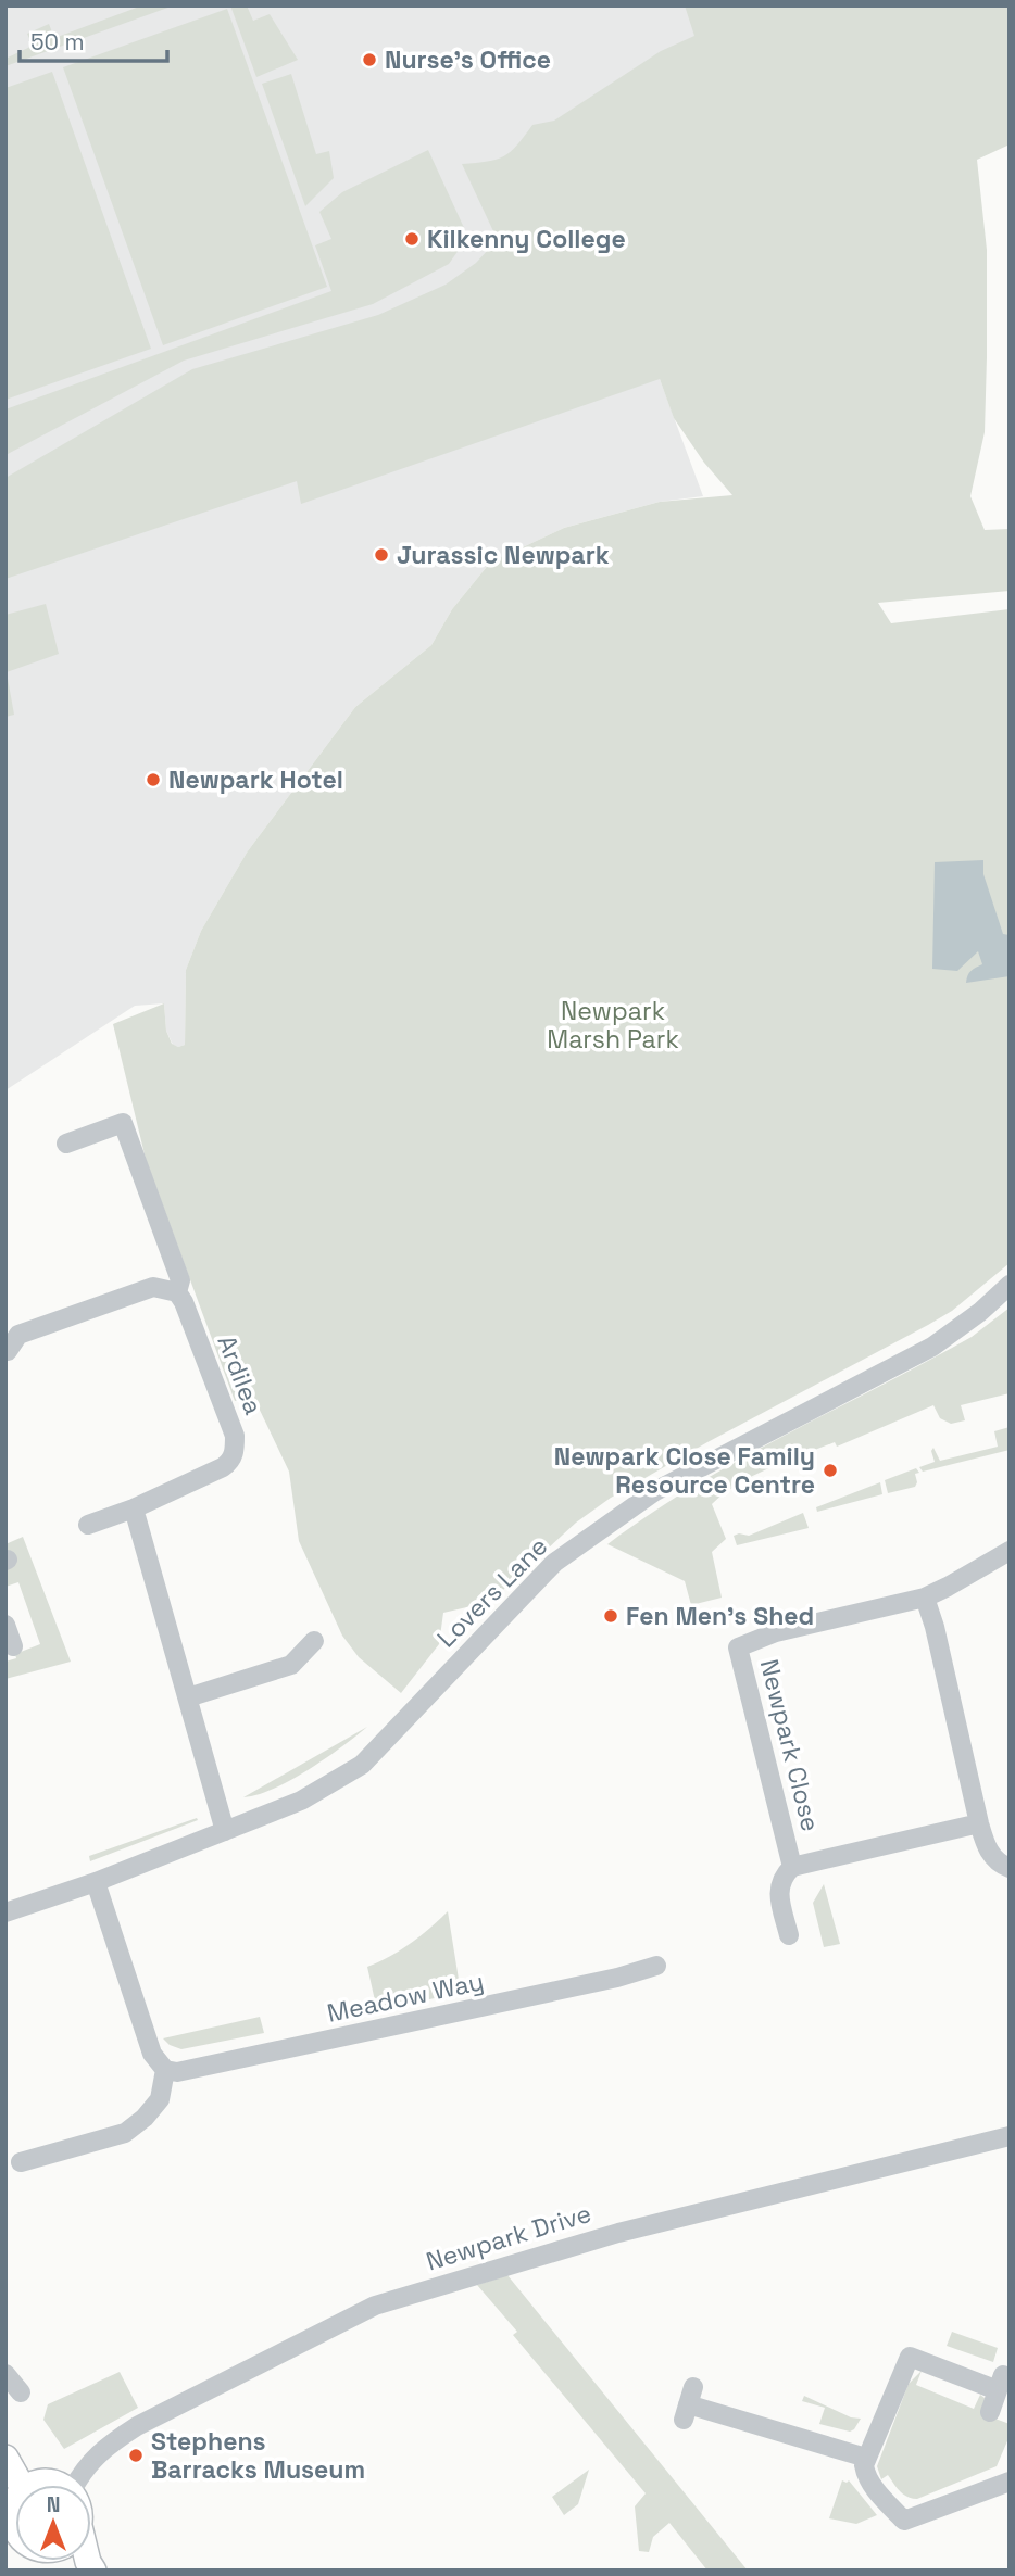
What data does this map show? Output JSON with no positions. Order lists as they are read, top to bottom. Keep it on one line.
{"streets":{"street":["Ardilea","Lovers Lane","Newpark Close","Meadow Way","Newpark Drive"]},"parks":["Newpark Marsh Park"],"places":["Nurse's Office","Kilkenny College","Jurassic Newpark","Newpark Hotel","Newpark Close Family Resource Centre","Fen Men's Shed","Stephens Barracks Museum"],"scale_bar":"50 m","north":"top"}
